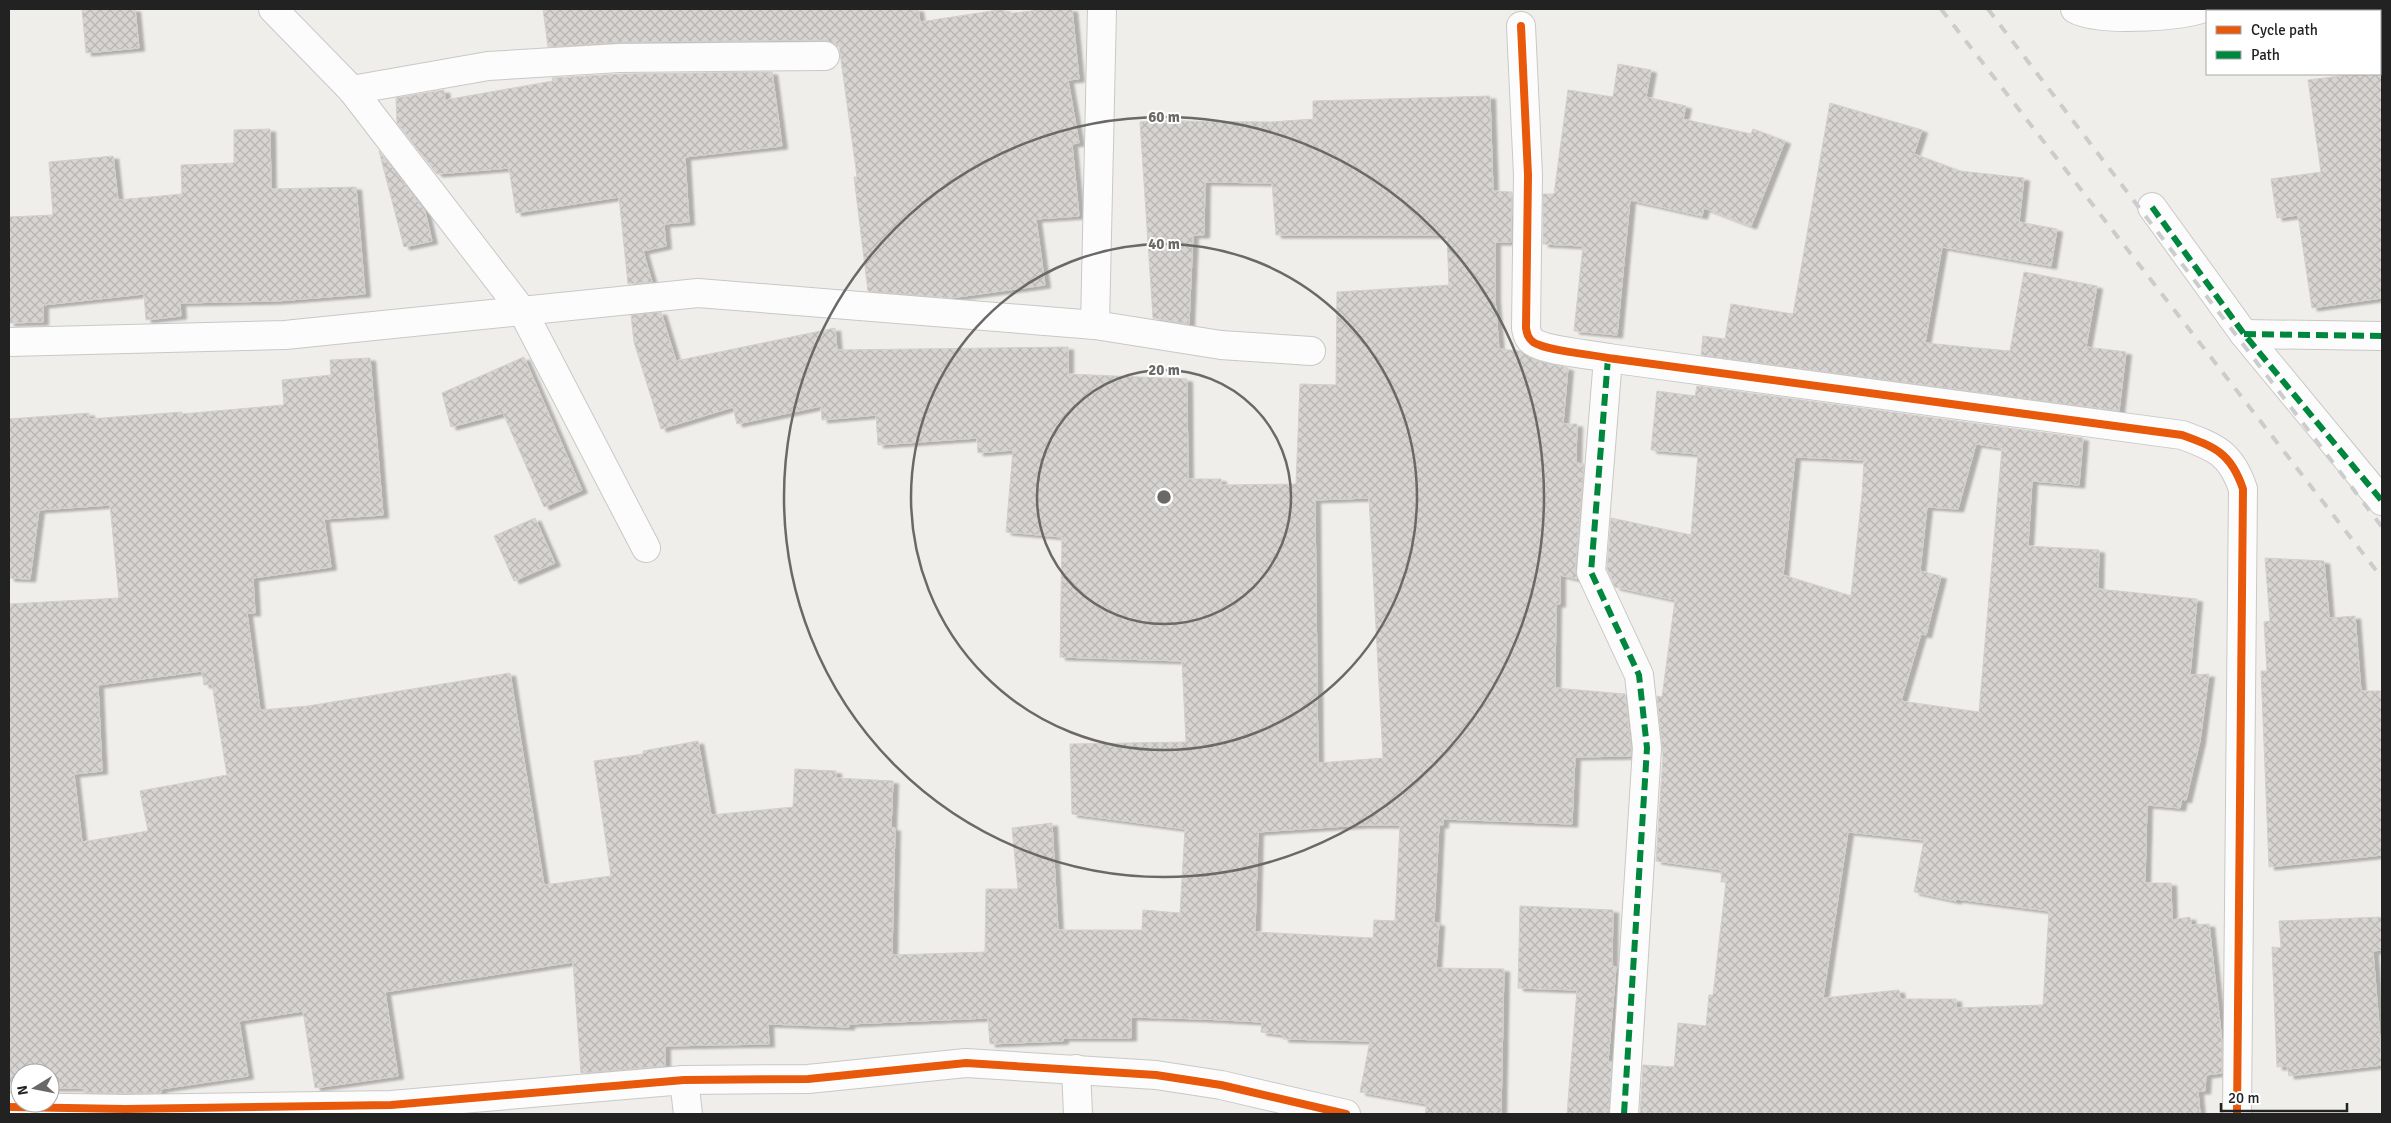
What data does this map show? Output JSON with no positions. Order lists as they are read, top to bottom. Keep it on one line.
{"legend":["Cycle path","Path"],"scale_bar":"20 m","north":"left","rings":["60 m","40 m","20 m"]}
